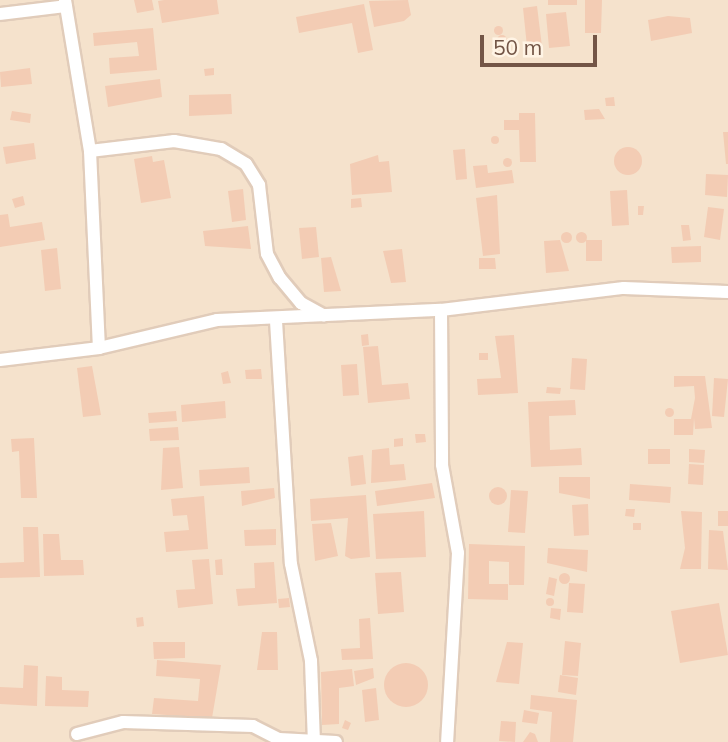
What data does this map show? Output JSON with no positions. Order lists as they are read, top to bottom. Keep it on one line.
{"scale_bar":"50 m"}
